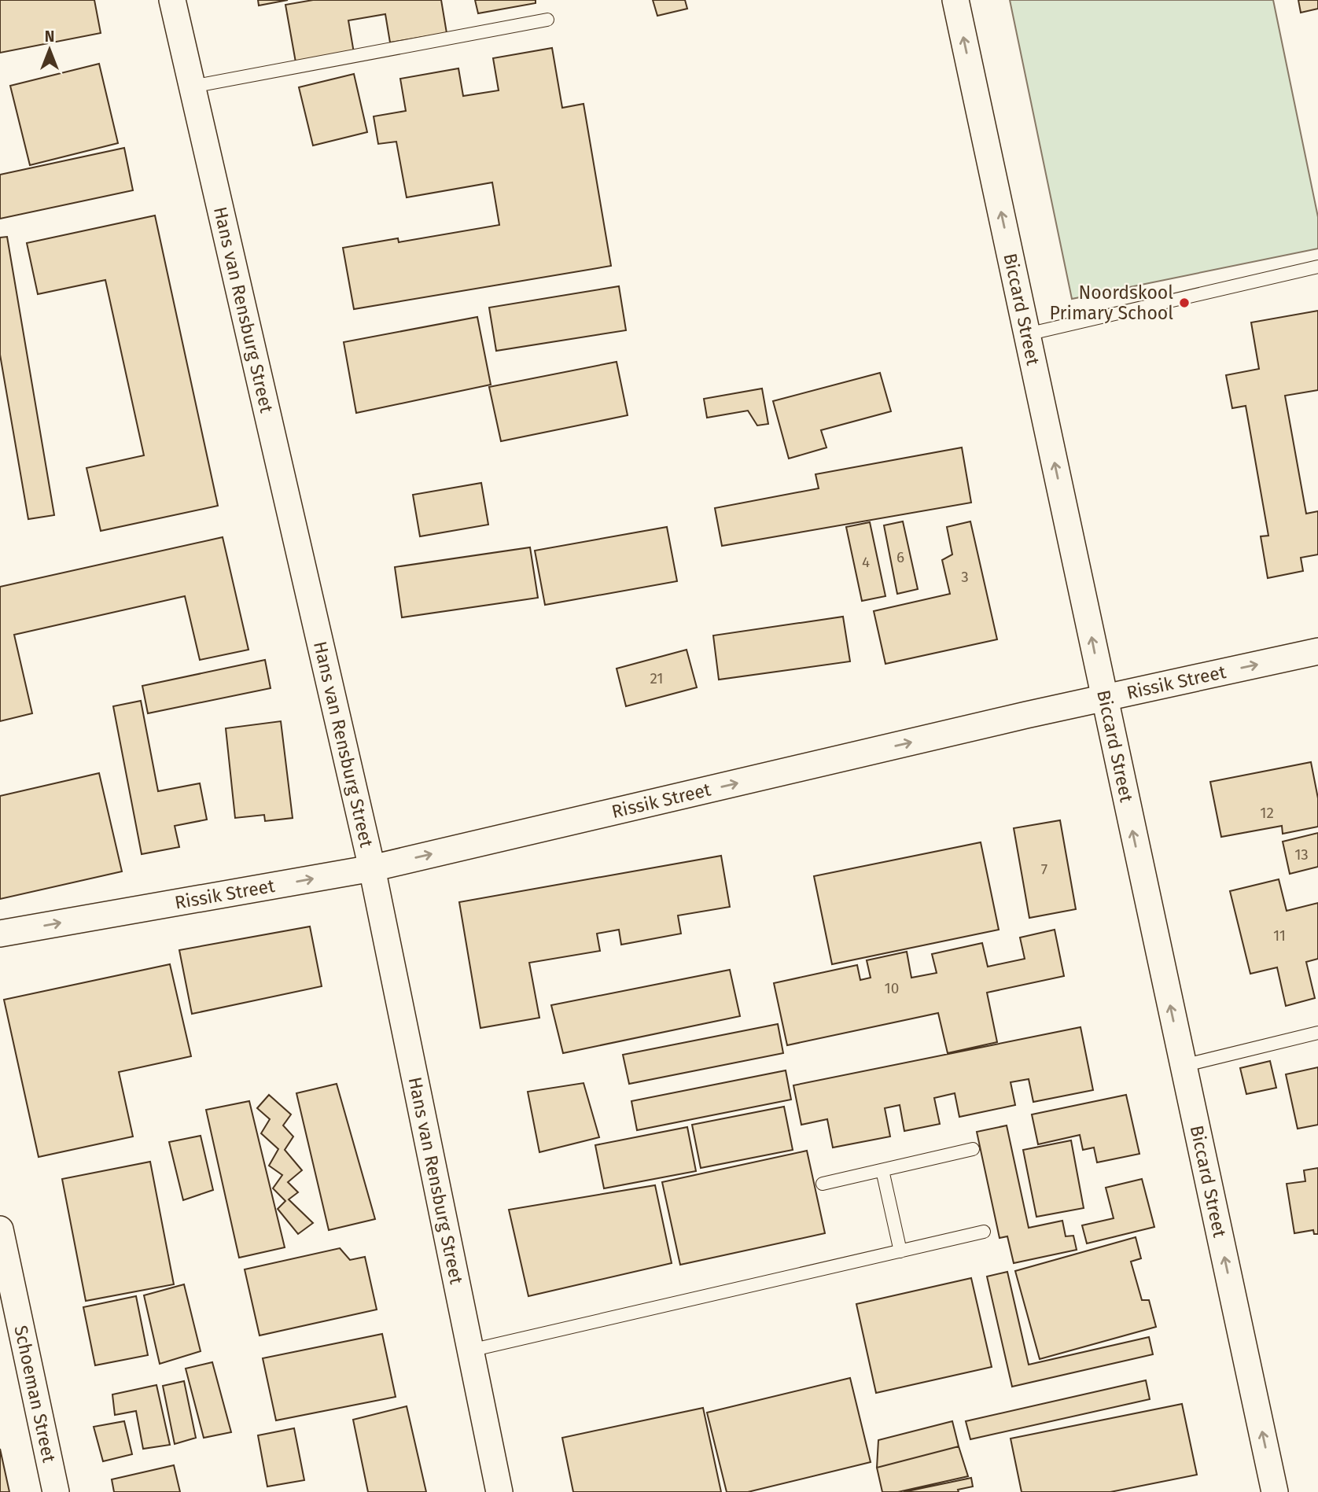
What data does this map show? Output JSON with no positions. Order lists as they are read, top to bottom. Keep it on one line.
{"streets":{"street":["Hans van Rensburg Street","Biccard Street","Rissik Street","Schoeman Street"]},"crossings":[["Hans van Rensburg Street","Rissik Street"],["Biccard Street","Rissik Street"]],"one_way":["Biccard Street","Rissik Street"],"places":["Noordskool Primary School"],"house_numbers":["6","4","3","21","12","13","7","11","10"],"north":"top"}
